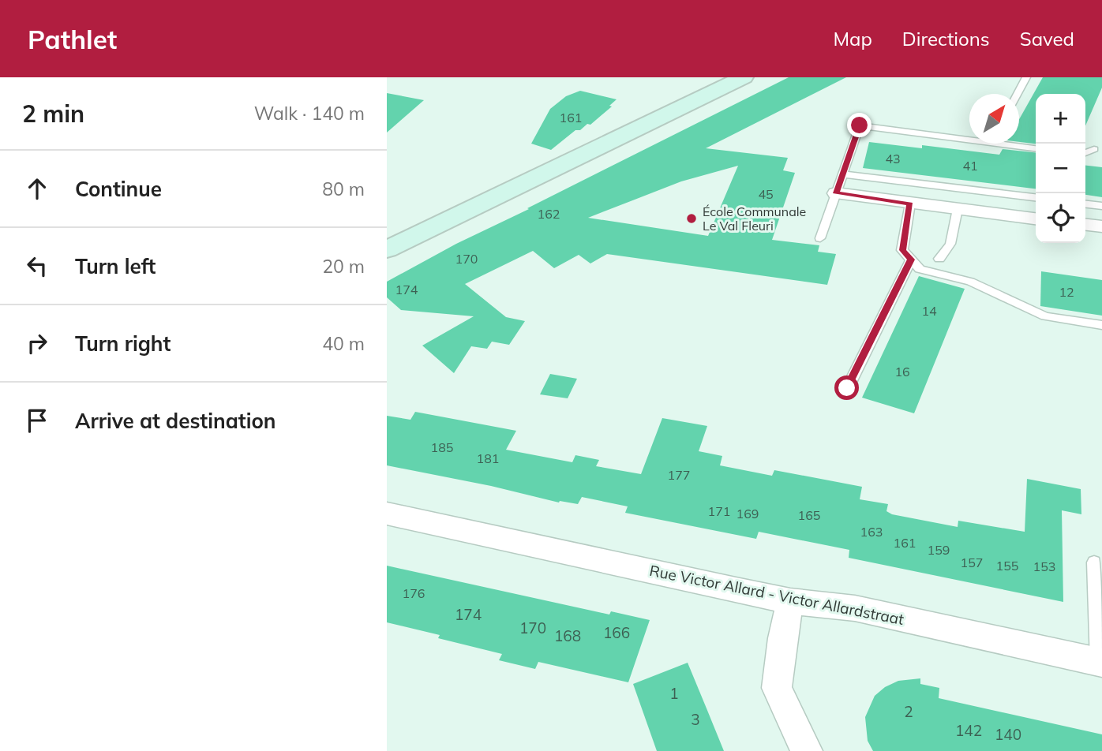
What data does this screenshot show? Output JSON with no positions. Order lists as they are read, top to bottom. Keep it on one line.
{"streets":{"street":["Rue Victor Allard - Victor Allardstraat"]},"places":["École Communale Le Val Fleuri"],"house_numbers":["161","43","41","45","162","170","174","12","14","16","185","181","177","171","169","165","163","161","159","157","155","153","176","174","170","166","168","1","2","3","142","140"],"north":"top right","page":{"header":"Pathlet","nav":["Map","Directions","Saved"],"heading":["2 min","Walk · 140 m"],"map_buttons":["+","−"],"list":[["Continue","80 m"],["Turn left","20 m"],["Turn right","40 m"],"Arrive at destination"]}}
